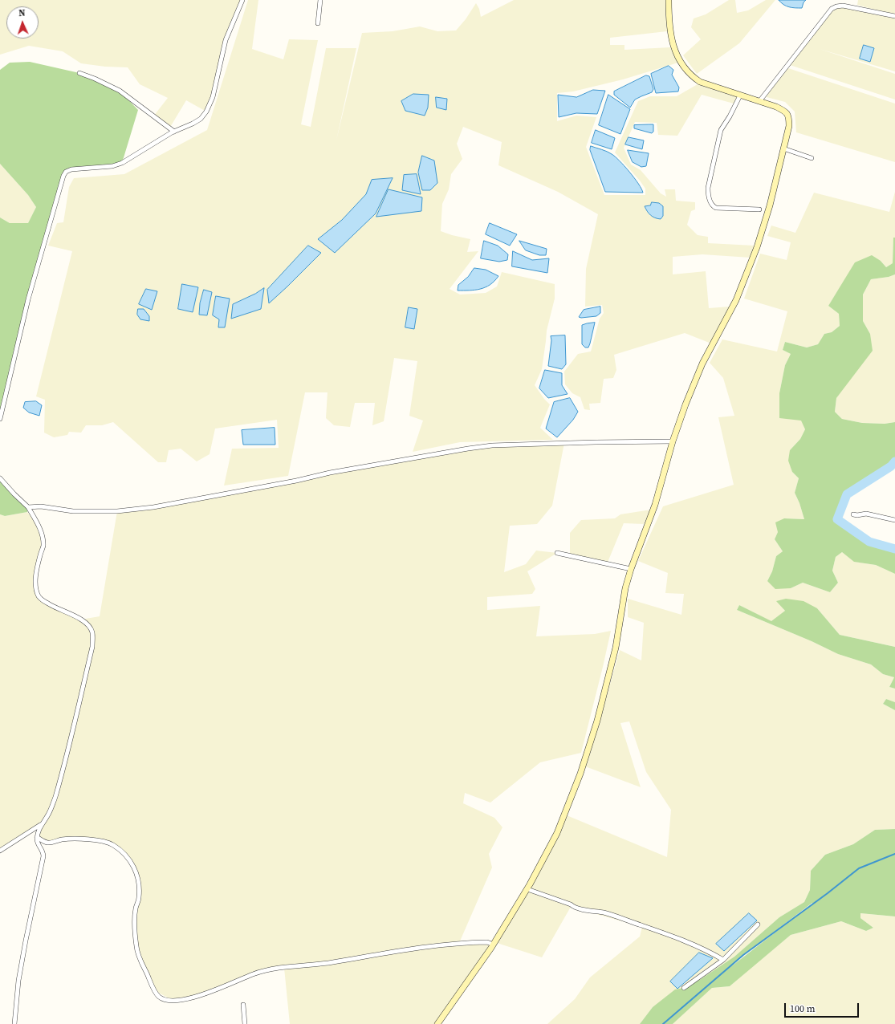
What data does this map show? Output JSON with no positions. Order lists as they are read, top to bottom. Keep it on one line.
{"scale_bar":"100 m","north":"top"}
